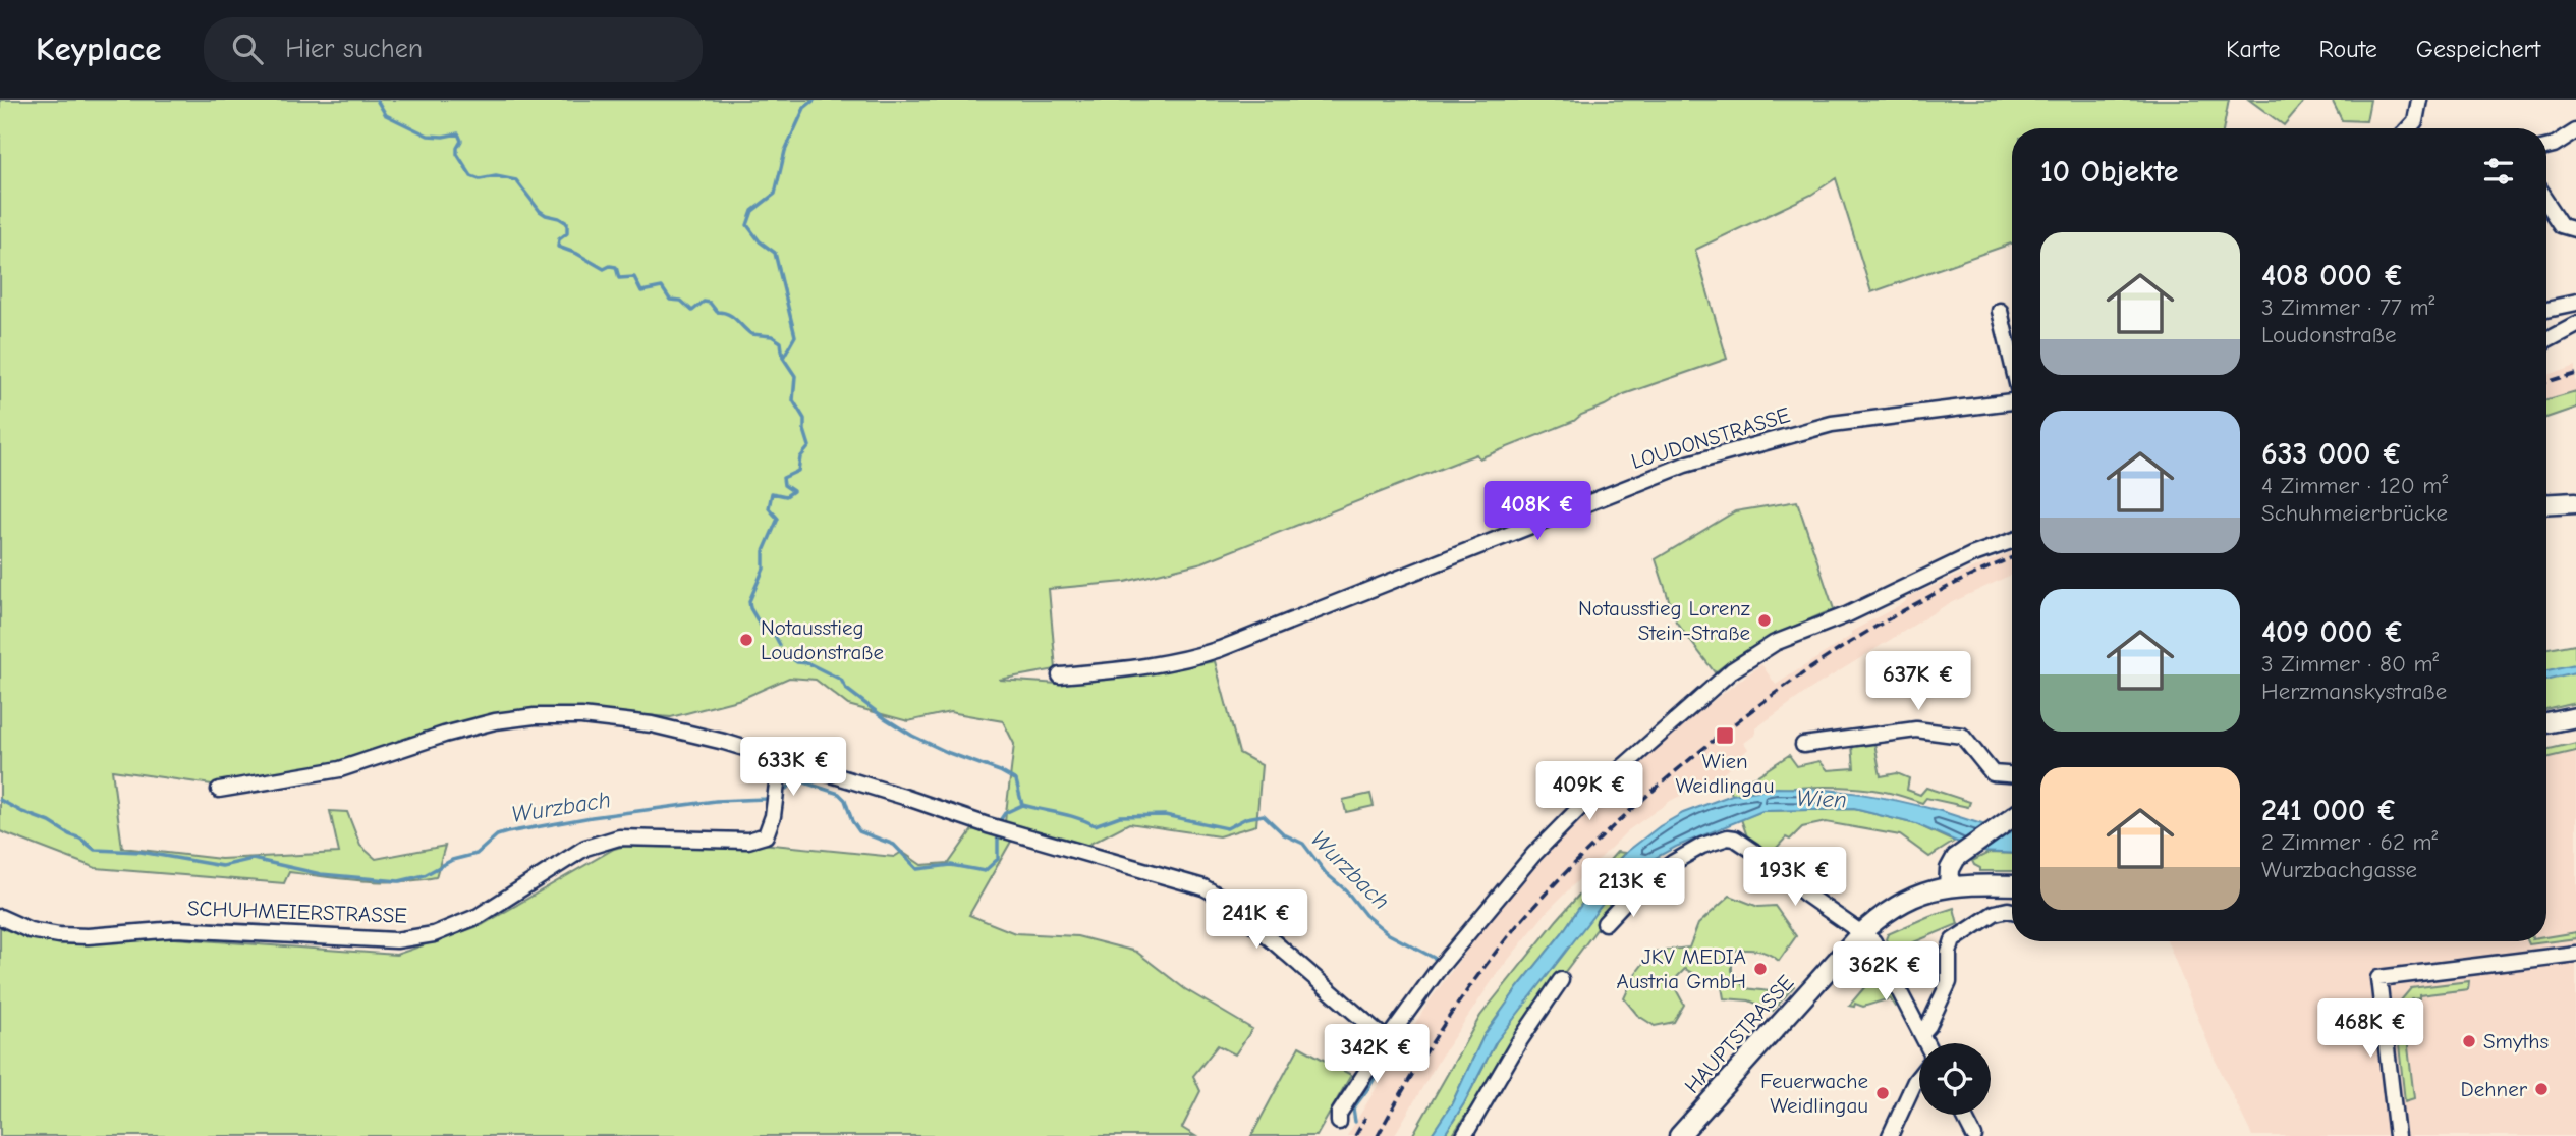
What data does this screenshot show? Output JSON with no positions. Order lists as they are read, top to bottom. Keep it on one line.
{"streets":{"main road":["HAUPTSTRASSE"],"street":["LOUDONSTRASSE","SCHUHMEIERSTRASSE"]},"water":["Wien","Wurzbach"],"places":{"other":["Notausstieg Lorenz Stein-Straße","Notausstieg Loudonstraße","JKV MEDIA Austria GmbH","Smyths","Dehner","Feuerwache Weidlingau"],"transit":["Wien Weidlingau"]},"page":{"header":"Keyplace","search":"Hier suchen","nav":["Karte","Route","Gespeichert"],"heading":"10 Objekte","list":[{"name":"408 000 €","note":"3 Zimmer · 77 m² · Loudonstraße"},{"name":"633 000 €","note":"4 Zimmer · 120 m² · Schuhmeierbrücke"},{"name":"409 000 €","note":"3 Zimmer · 80 m² · Herzmanskystraße"},{"name":"241 000 €","note":"2 Zimmer · 62 m² · Wurzbachgasse"}],"price":["408K €","637K €","633K €","409K €","193K €","213K €","241K €","362K €","468K €","342K €"]}}
